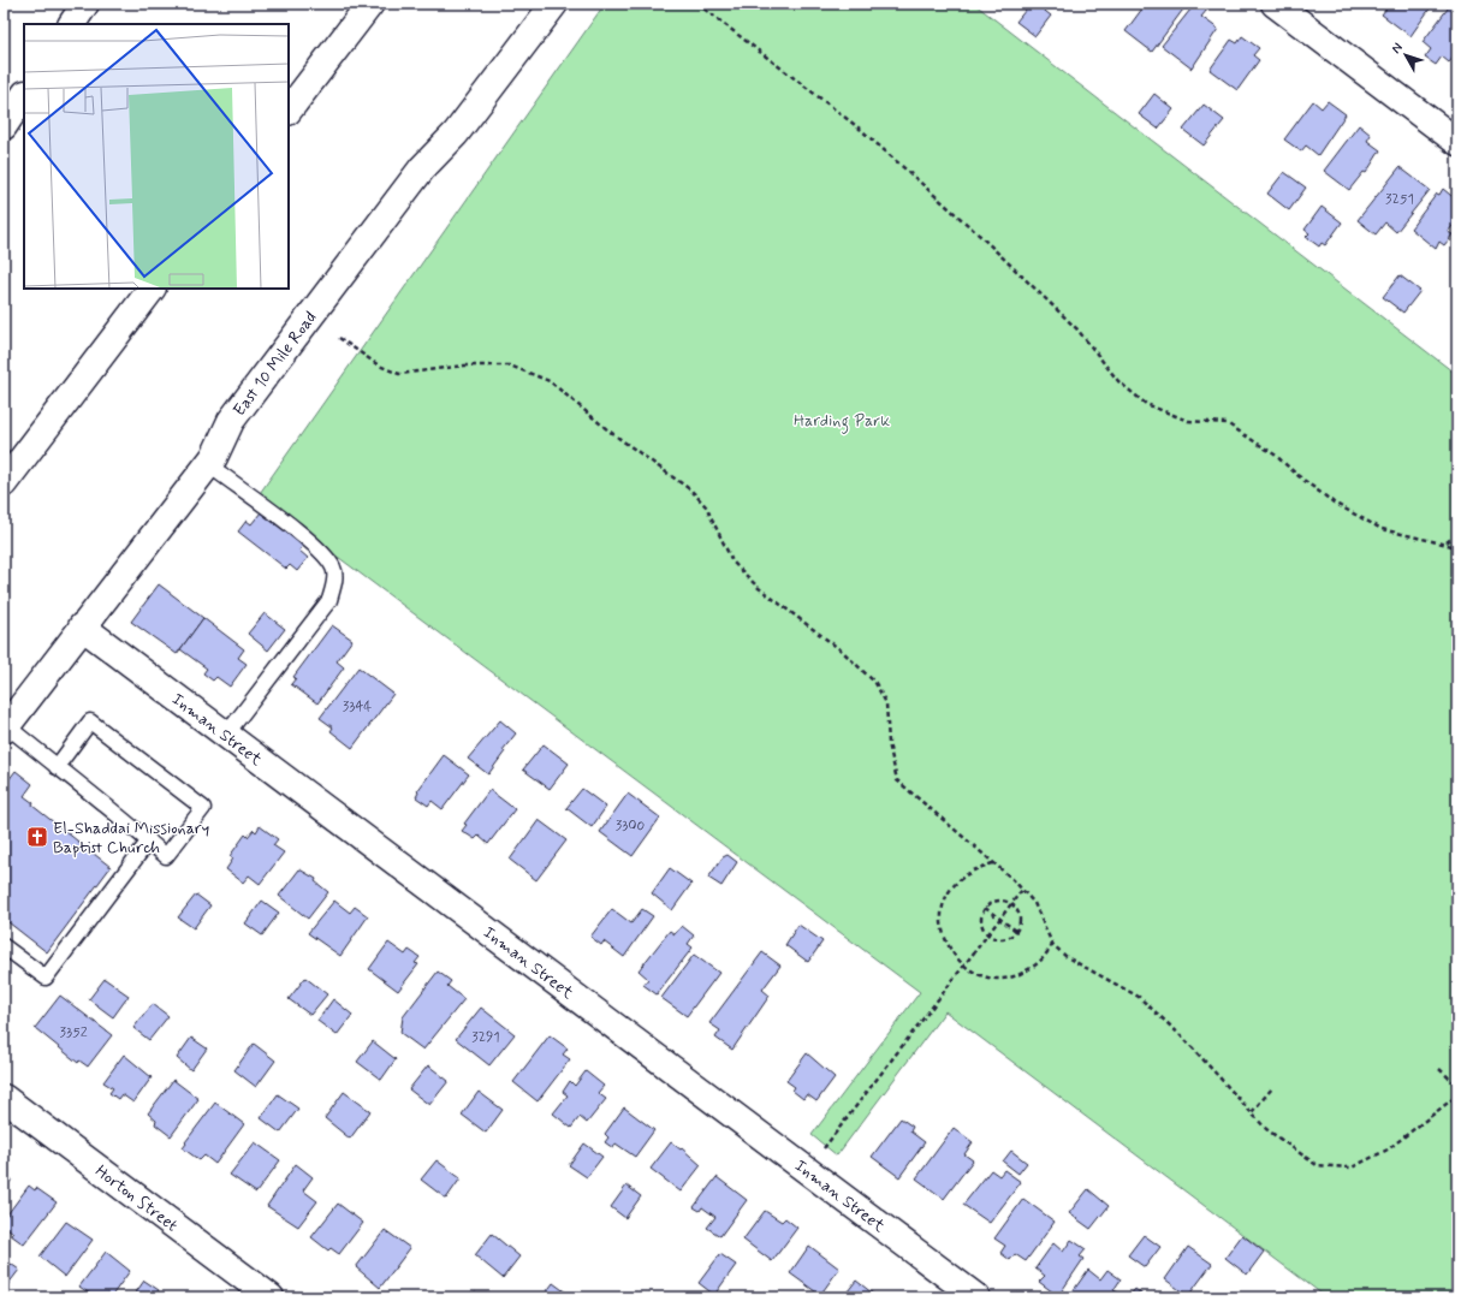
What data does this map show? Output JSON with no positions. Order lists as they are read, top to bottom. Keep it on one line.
{"streets":{"main road":["East 10 Mile Road","Inman Street","Horton Street"]},"crossings":[["East 10 Mile Road","Inman Street"]],"parks":["Harding Park"],"places":{"church":["El-Shaddai Missionary Baptist Church"]},"house_numbers":["3251","3344","3300","3352","3291"],"north":"top left"}
